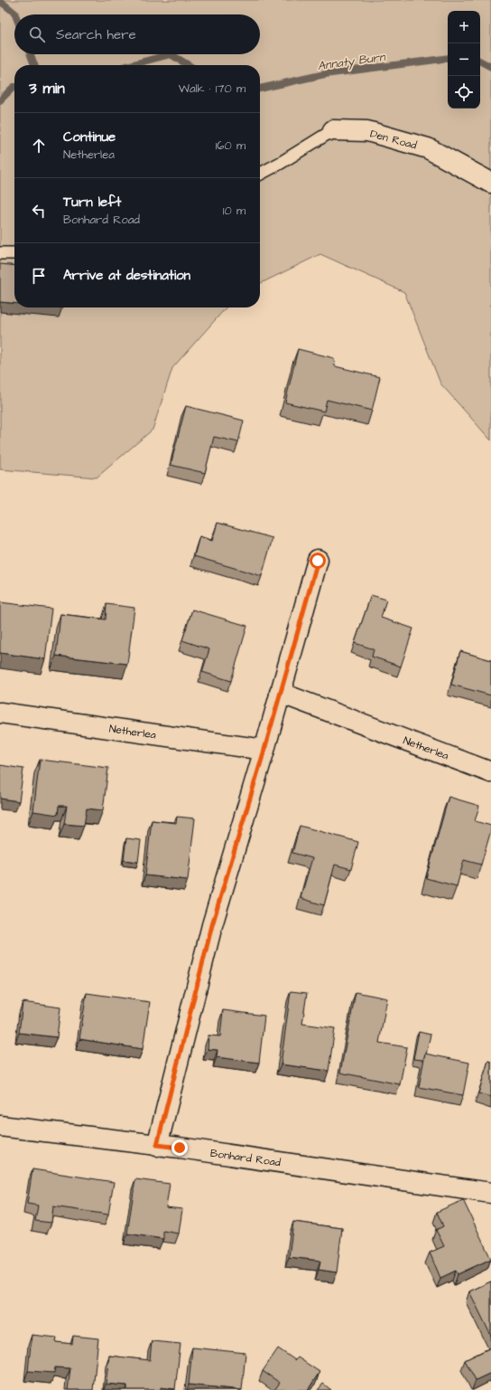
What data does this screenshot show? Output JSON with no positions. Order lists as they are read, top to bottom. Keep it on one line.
{"streets":{"street":["Den Road","Netherlea","Bonhard Road"]},"water":["Annaty Burn"],"page":{"map_buttons":["+","−"],"search":"Search here","heading":["3 min","Walk · 170 m"],"list":[["Continue","Netherlea","160 m"],["Turn left","Bonhard Road","10 m"],"Arrive at destination"]}}
